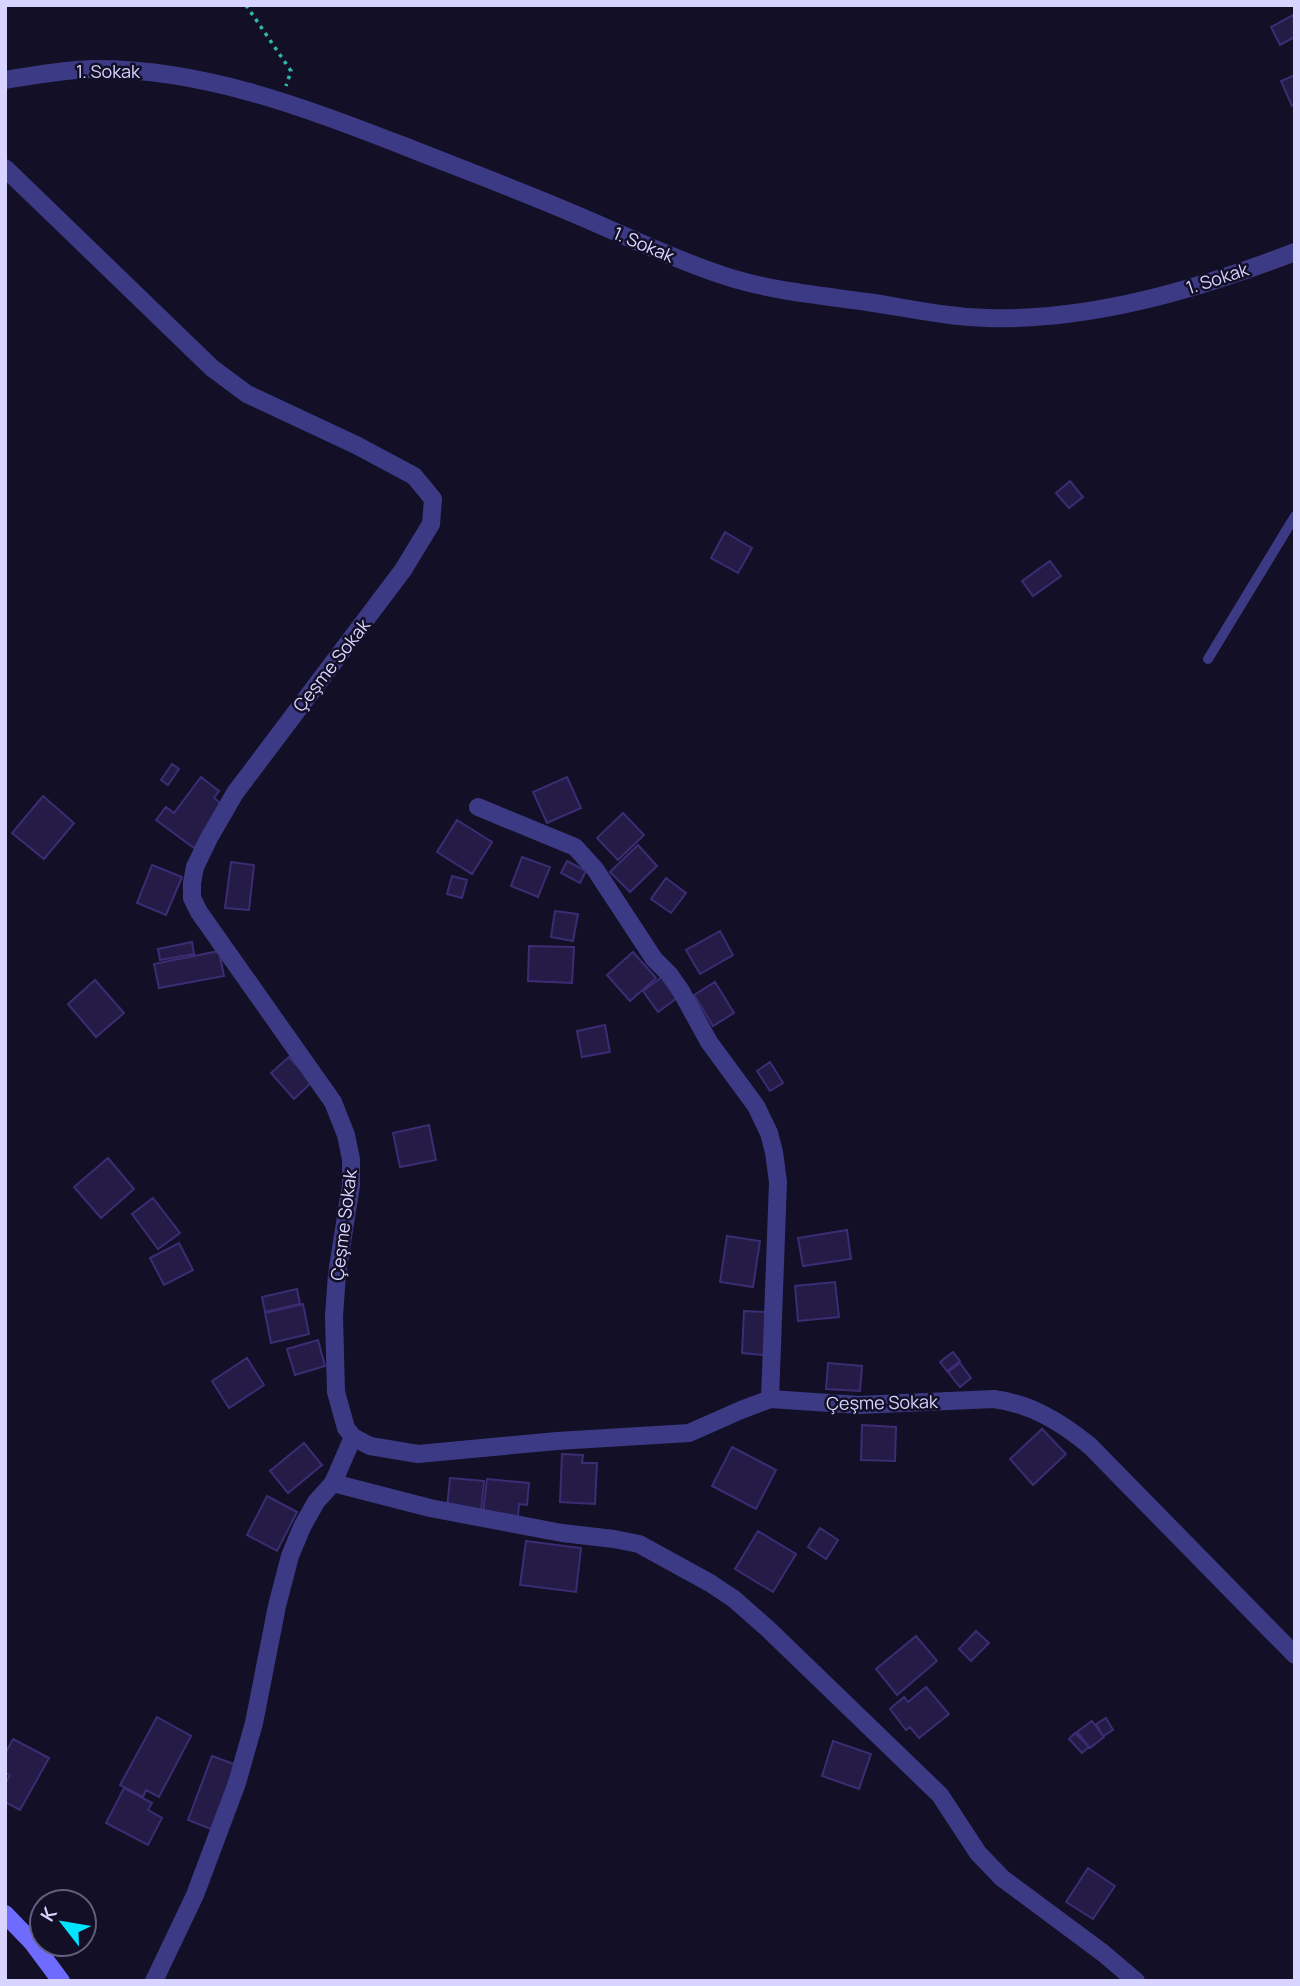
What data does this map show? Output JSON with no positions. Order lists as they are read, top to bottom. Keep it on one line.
{"streets":{"street":["1. Sokak","Çeşme Sokak"]},"north":"top left"}
